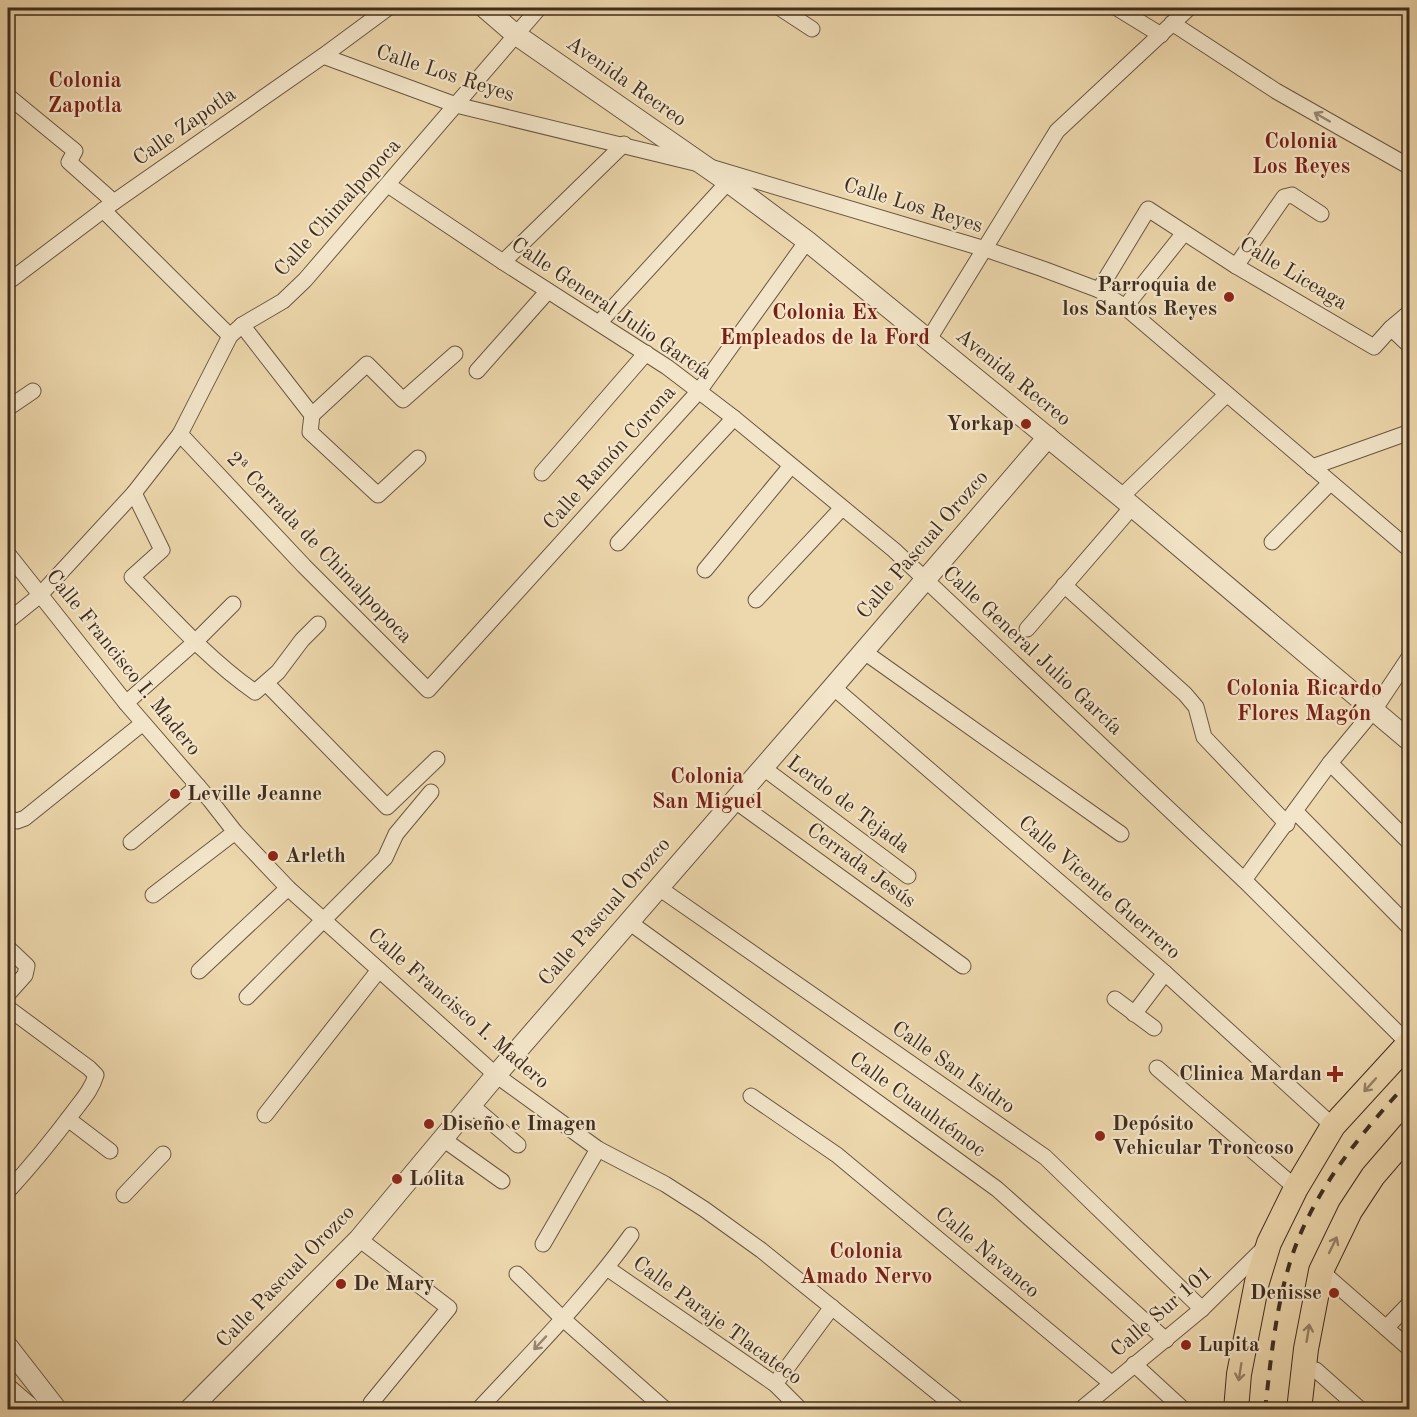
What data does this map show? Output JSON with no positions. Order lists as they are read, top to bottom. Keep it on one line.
{"streets":{"street":["Calle Los Reyes","Avenida Recreo","Calle Zapotla","Calle Chimalpopoca","Calle Liceaga","Calle General Julio García","Calle Ramón Corona","Calle Pascual Orozco","2ª Cerrada de Chimalpopoca","Calle Francisco I. Madero","Lerdo de Tejada","Cerrada Jesús","Calle Vicente Guerrero","Calle San Isidro","Calle Cuauhtémoc","Calle Navanco","Calle Sur 101","Calle Paraje Tlacateco"]},"crossings":[["Calle Los Reyes","Avenida Recreo"],["Calle Los Reyes","Calle Zapotla"],["Calle Los Reyes","Calle Chimalpopoca"],["Calle Los Reyes","Calle Liceaga"],["Avenida Recreo","Calle Chimalpopoca"],["Avenida Recreo","Calle Ramón Corona"],["Avenida Recreo","Calle Pascual Orozco"],["Calle Chimalpopoca","Calle General Julio García"],["Calle Chimalpopoca","2ª Cerrada de Chimalpopoca"],["Calle Chimalpopoca","Calle Francisco I. Madero"],["Calle General Julio García","Calle Ramón Corona"],["Calle General Julio García","Calle Pascual Orozco"],["Calle Ramón Corona","2ª Cerrada de Chimalpopoca"],["Calle Pascual Orozco","Calle Francisco I. Madero"],["Calle Pascual Orozco","Lerdo de Tejada"],["Calle Pascual Orozco","Cerrada Jesús"],["Calle Pascual Orozco","Calle Vicente Guerrero"],["Calle Pascual Orozco","Calle San Isidro"],["Calle Pascual Orozco","Calle Cuauhtémoc"],["Calle San Isidro","Calle Sur 101"],["Calle Cuauhtémoc","Calle Sur 101"],["Calle Navanco","Calle Sur 101"]],"districts":["Colonia Zapotla","Colonia Los Reyes","Colonia Ex Empleados de la Ford","Colonia Ricardo Flores Magón","Colonia San Miguel","Colonia Amado Nervo"],"places":{"other":["Parroquia de los Santos Reyes","Yorkap","Leville Jeanne","Arleth","Diseño e Imagen","Depósito Vehicular Troncoso","Lolita","De Mary","Denisse","Lupita"],"health":["Clinica Mardan"]}}
